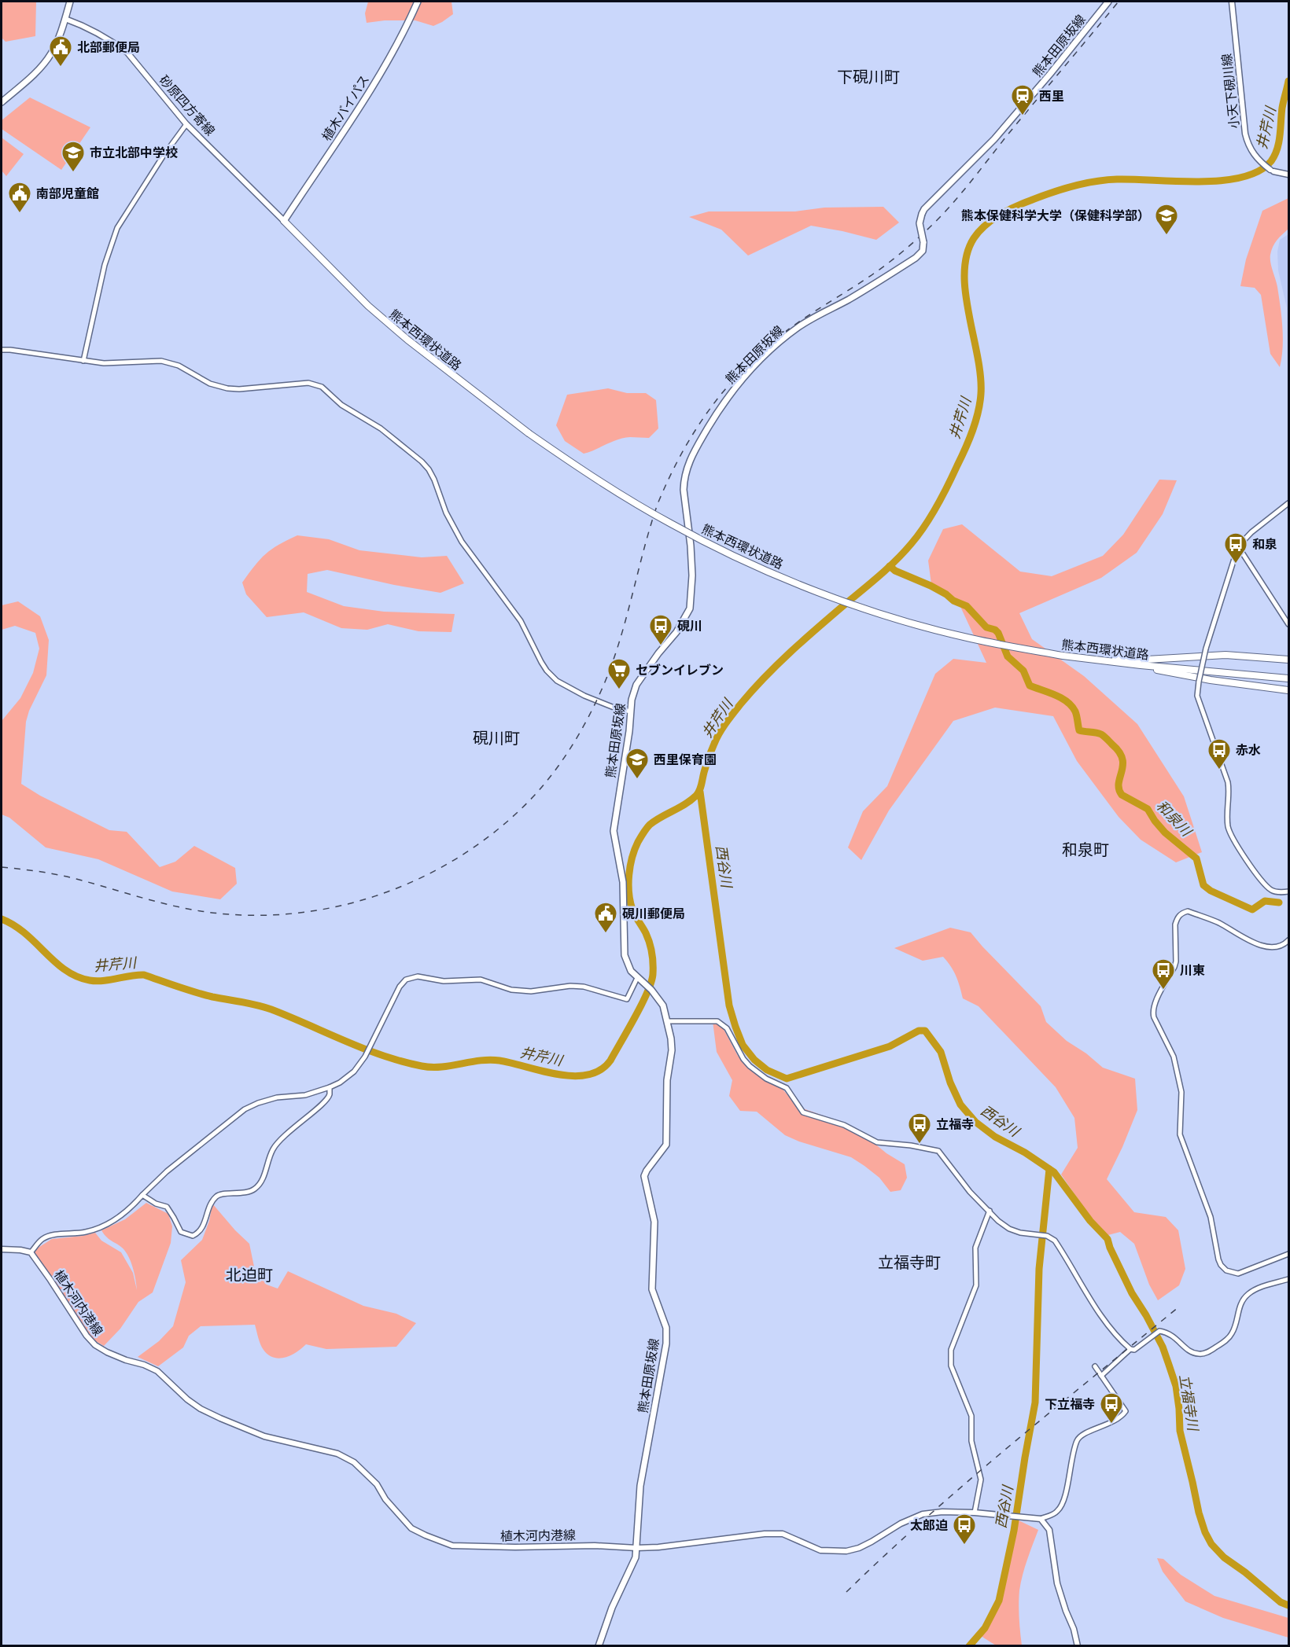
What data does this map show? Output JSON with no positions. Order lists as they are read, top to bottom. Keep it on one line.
{"streets":{"highway":["熊本西環状道路"],"main road":["熊本田原坂線","小天下硯川線","砂原四方寄線","植木バイパス","植木河内港線"]},"crossings":[["熊本田原坂線","植木河内港線"],["砂原四方寄線","植木バイパス"],["砂原四方寄線","熊本西環状道路"],["植木バイパス","熊本西環状道路"]],"districts":["下硯川町","硯川町","和泉町","立福寺町","北迫町"],"water":["井芹川","和泉川","西谷川","立福寺川"],"places":{"public building":["北部郵便局","南部児童館","硯川郵便局"],"station":["西里"],"school or university":["市立北部中学校","熊本保健科学大学（保健科学部）","西里保育園"],"bus stop":["和泉","硯川","赤水","川東","立福寺","下立福寺","太郎迫"],"supermarket":["セブンイレブン"]}}
